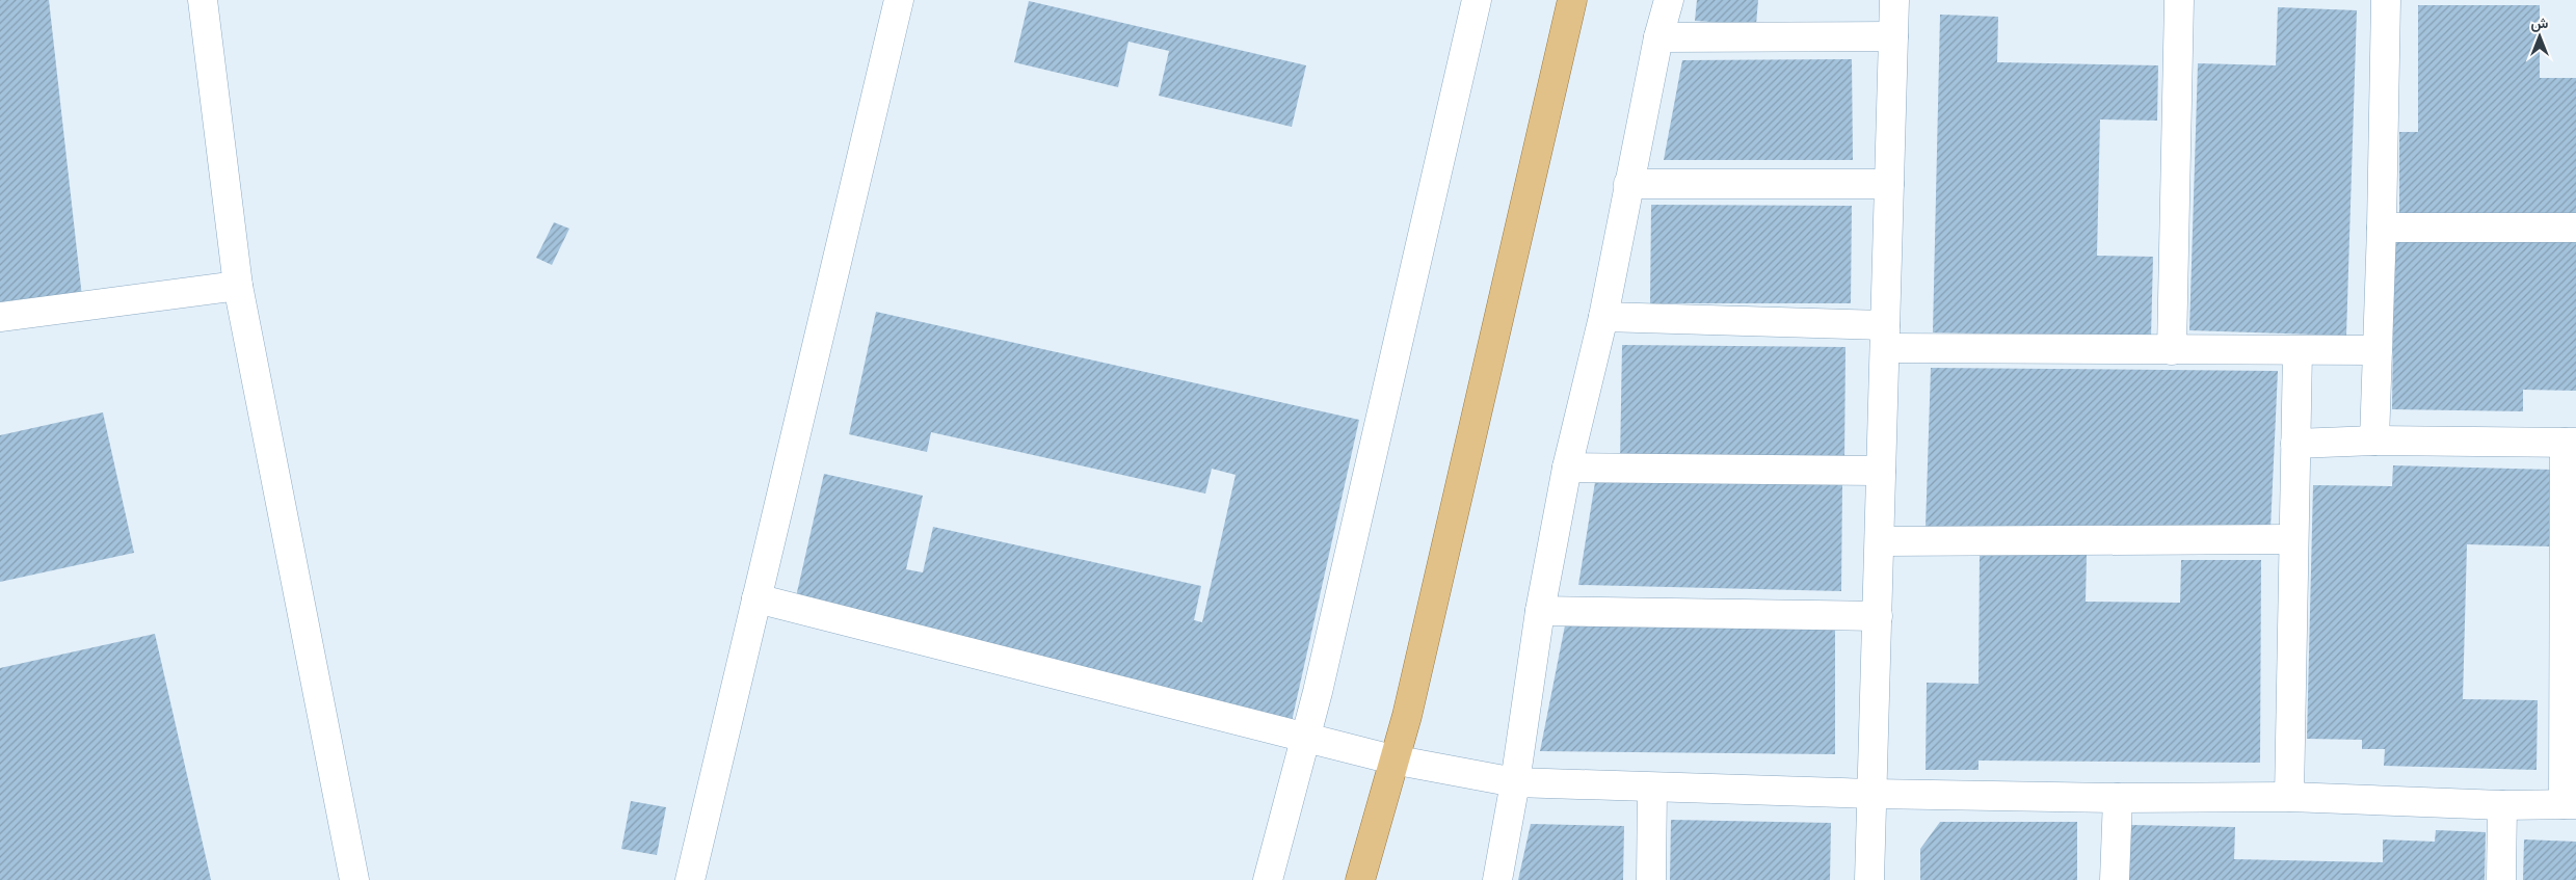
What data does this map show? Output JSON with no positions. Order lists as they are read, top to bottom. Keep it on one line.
{"north":"top"}
